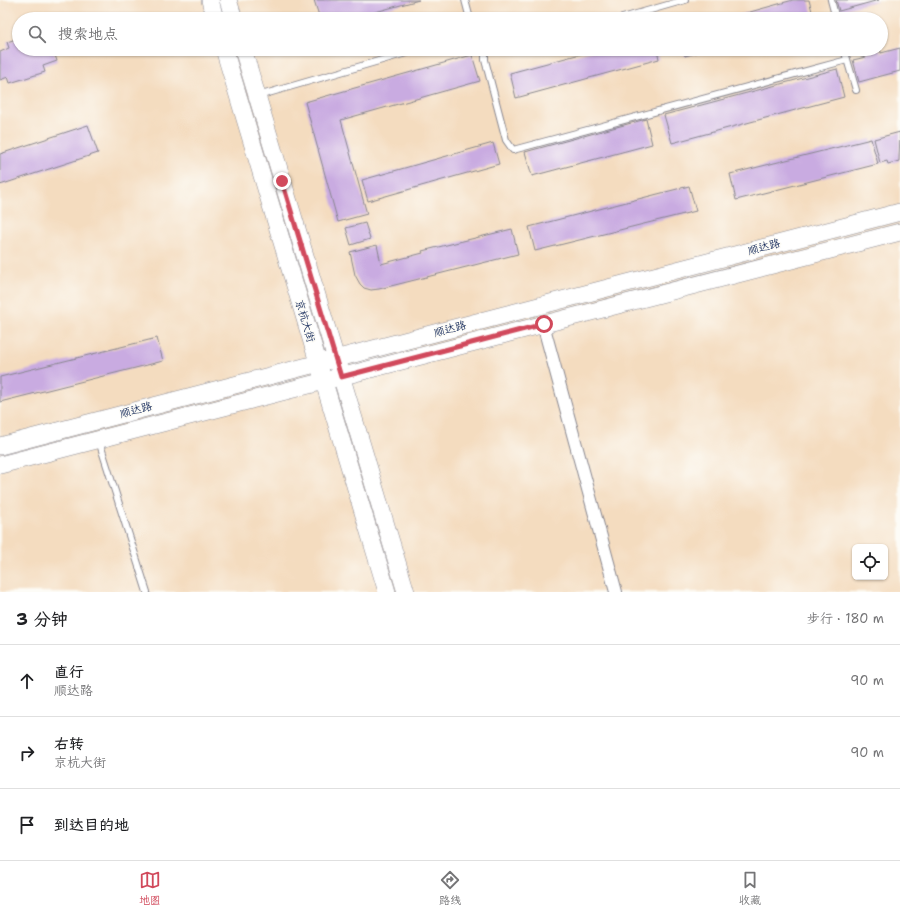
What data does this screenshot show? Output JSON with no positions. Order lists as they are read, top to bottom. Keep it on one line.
{"streets":{"main road":["顺达路","京杭大街"]},"crossings":[["顺达路","京杭大街"]],"page":{"search":"搜索地点","heading":["3 分钟","步行 · 180 m"],"list":[["直行","顺达路","90 m"],["右转","京杭大街","90 m"],"到达目的地"],"nav":["地图","路线","收藏"]}}
